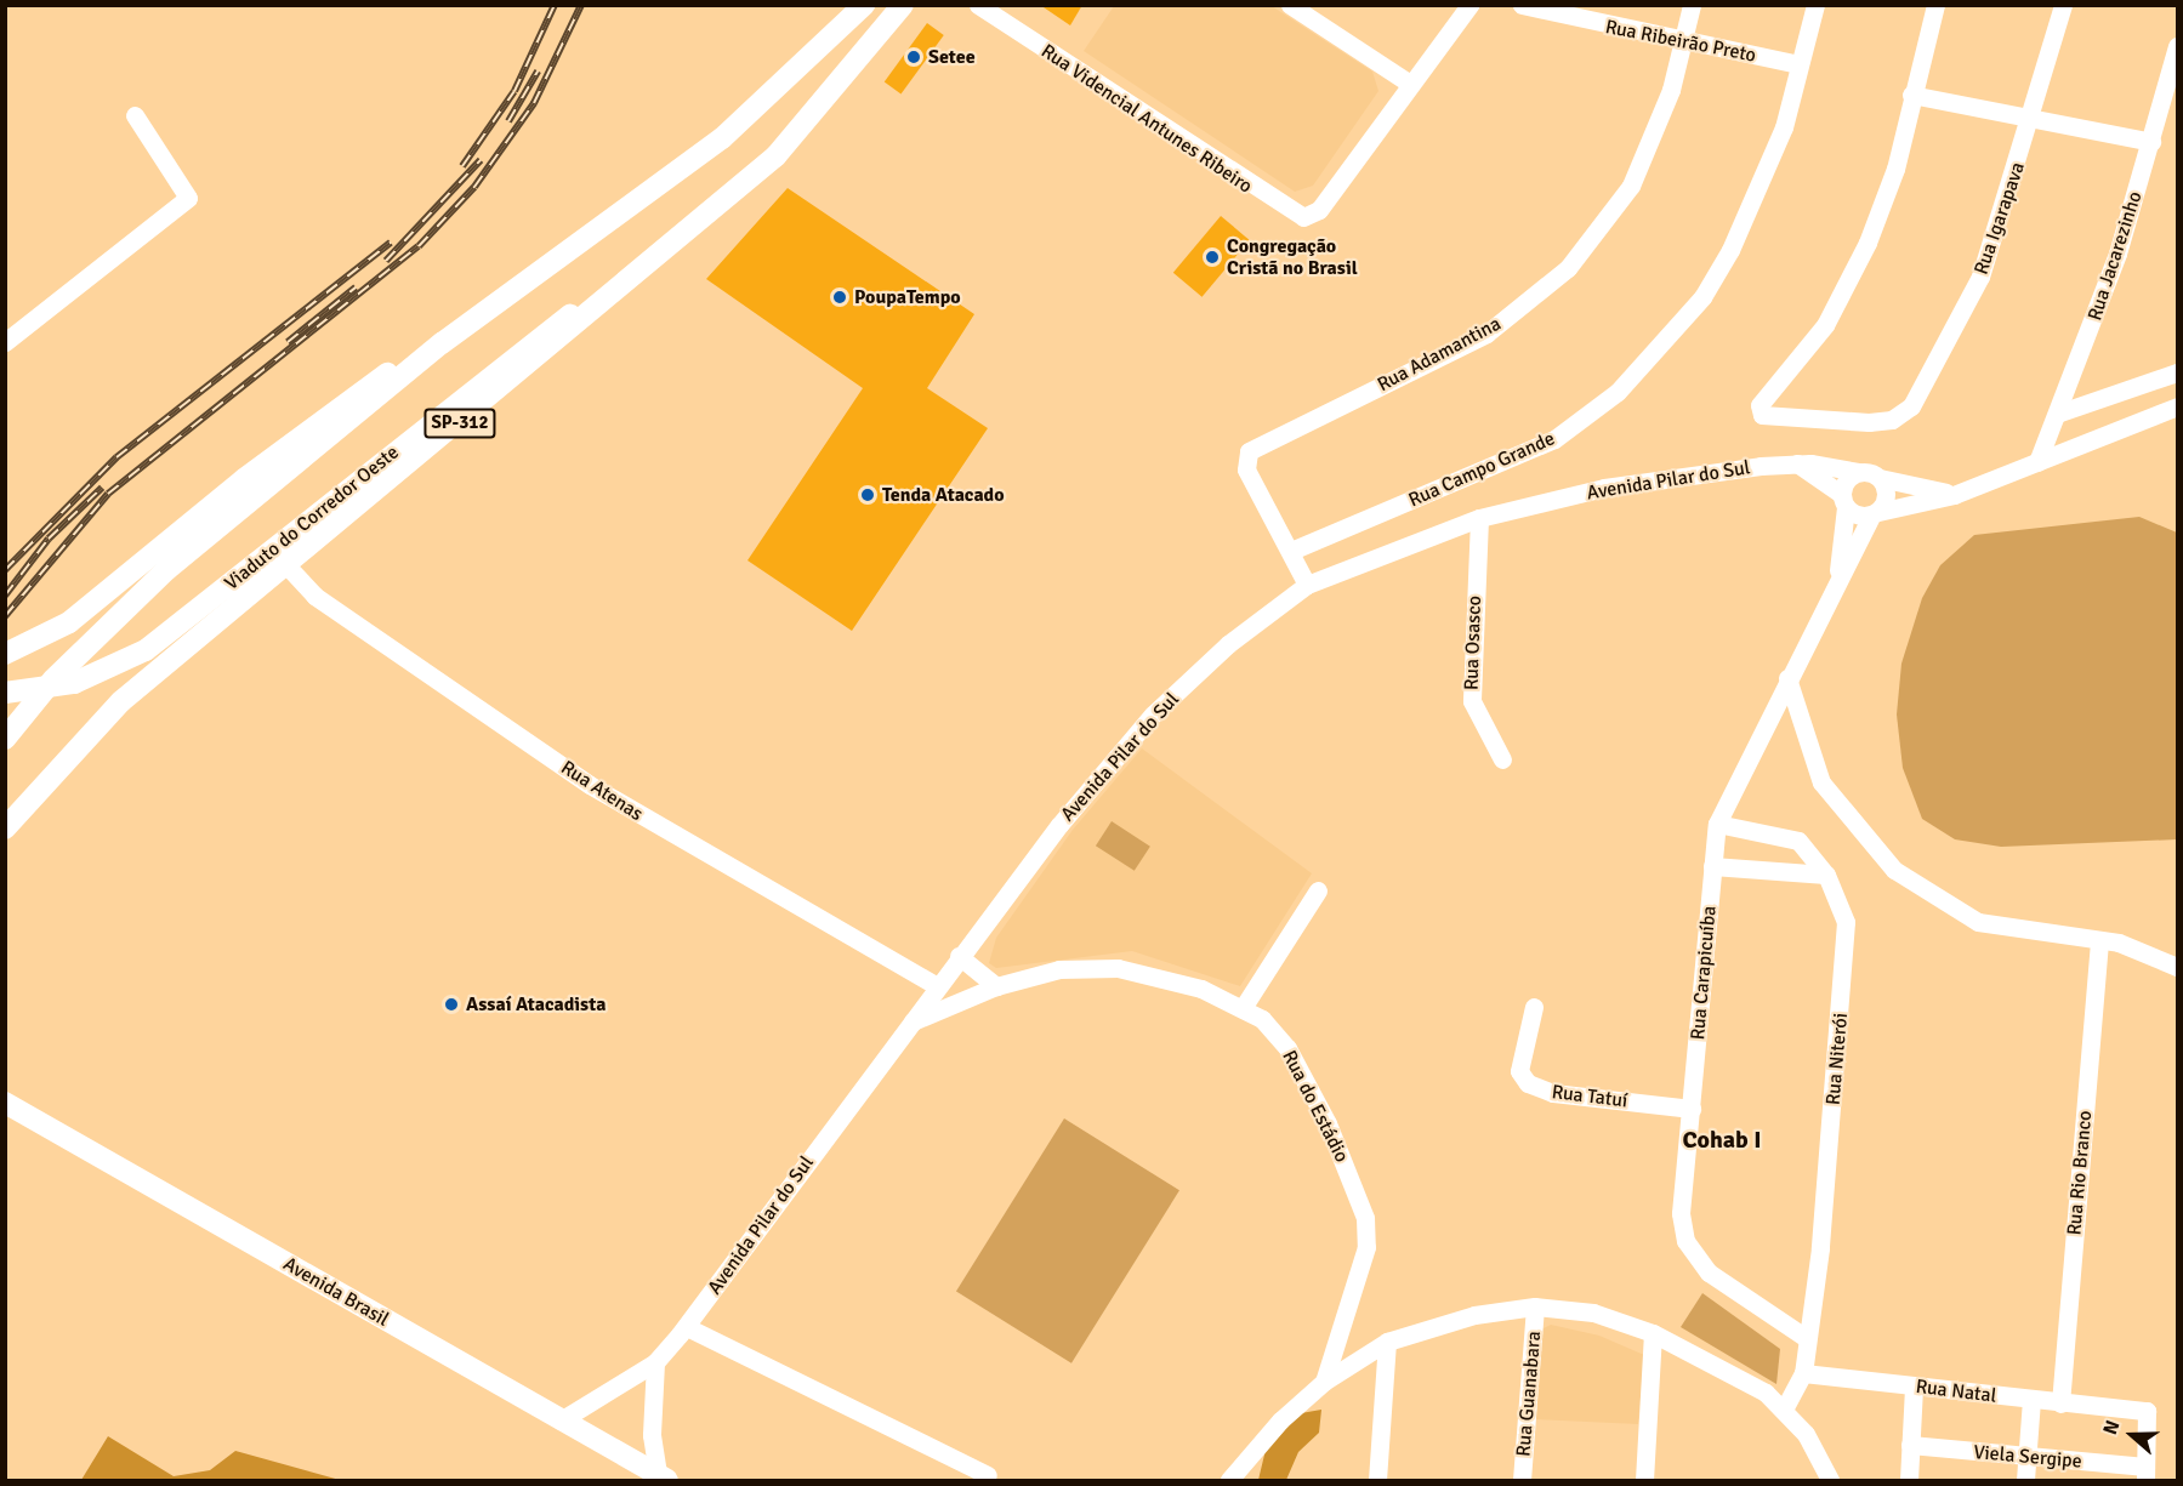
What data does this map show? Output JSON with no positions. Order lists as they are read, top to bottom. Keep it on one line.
{"streets":{"main road":["SP-312","Viaduto do Corredor Oeste","Avenida Brasil"],"street":["Rua Ribeirão Preto","Rua Videncial Antunes Ribeiro","Rua Igarapava","Rua Jacarezinho","Rua Adamantina","Rua Campo Grande","Avenida Pilar do Sul","Rua Osasco","Rua Atenas","Rua Carapicuíba","Rua Niterói","Rua Tatuí","Rua do Estádio","Rua Rio Branco","Rua Natal","Rua Guanabara","Viela Sergipe"]},"crossings":[["Rua Ribeirão Preto","Rua Adamantina"],["Rua Ribeirão Preto","Rua Campo Grande"],["Rua Adamantina","Rua Campo Grande"],["SP-312","Viaduto do Corredor Oeste"],["SP-312","Rua Atenas"],["Avenida Pilar do Sul","Rua Osasco"],["Avenida Pilar do Sul","Rua Atenas"],["Avenida Pilar do Sul","Rua do Estádio"],["Avenida Pilar do Sul","Avenida Brasil"],["Viaduto do Corredor Oeste","Rua Atenas"],["Rua Carapicuíba","Rua Niterói"],["Rua Carapicuíba","Rua Tatuí"],["Rua Niterói","Rua Natal"],["Rua Rio Branco","Rua Natal"],["Rua Natal","Viela Sergipe"]],"districts":["Cohab I"],"places":["Setee","Congregação Cristã no Brasil","PoupaTempo","Tenda Atacado","Assaí Atacadista"],"north":"left"}
